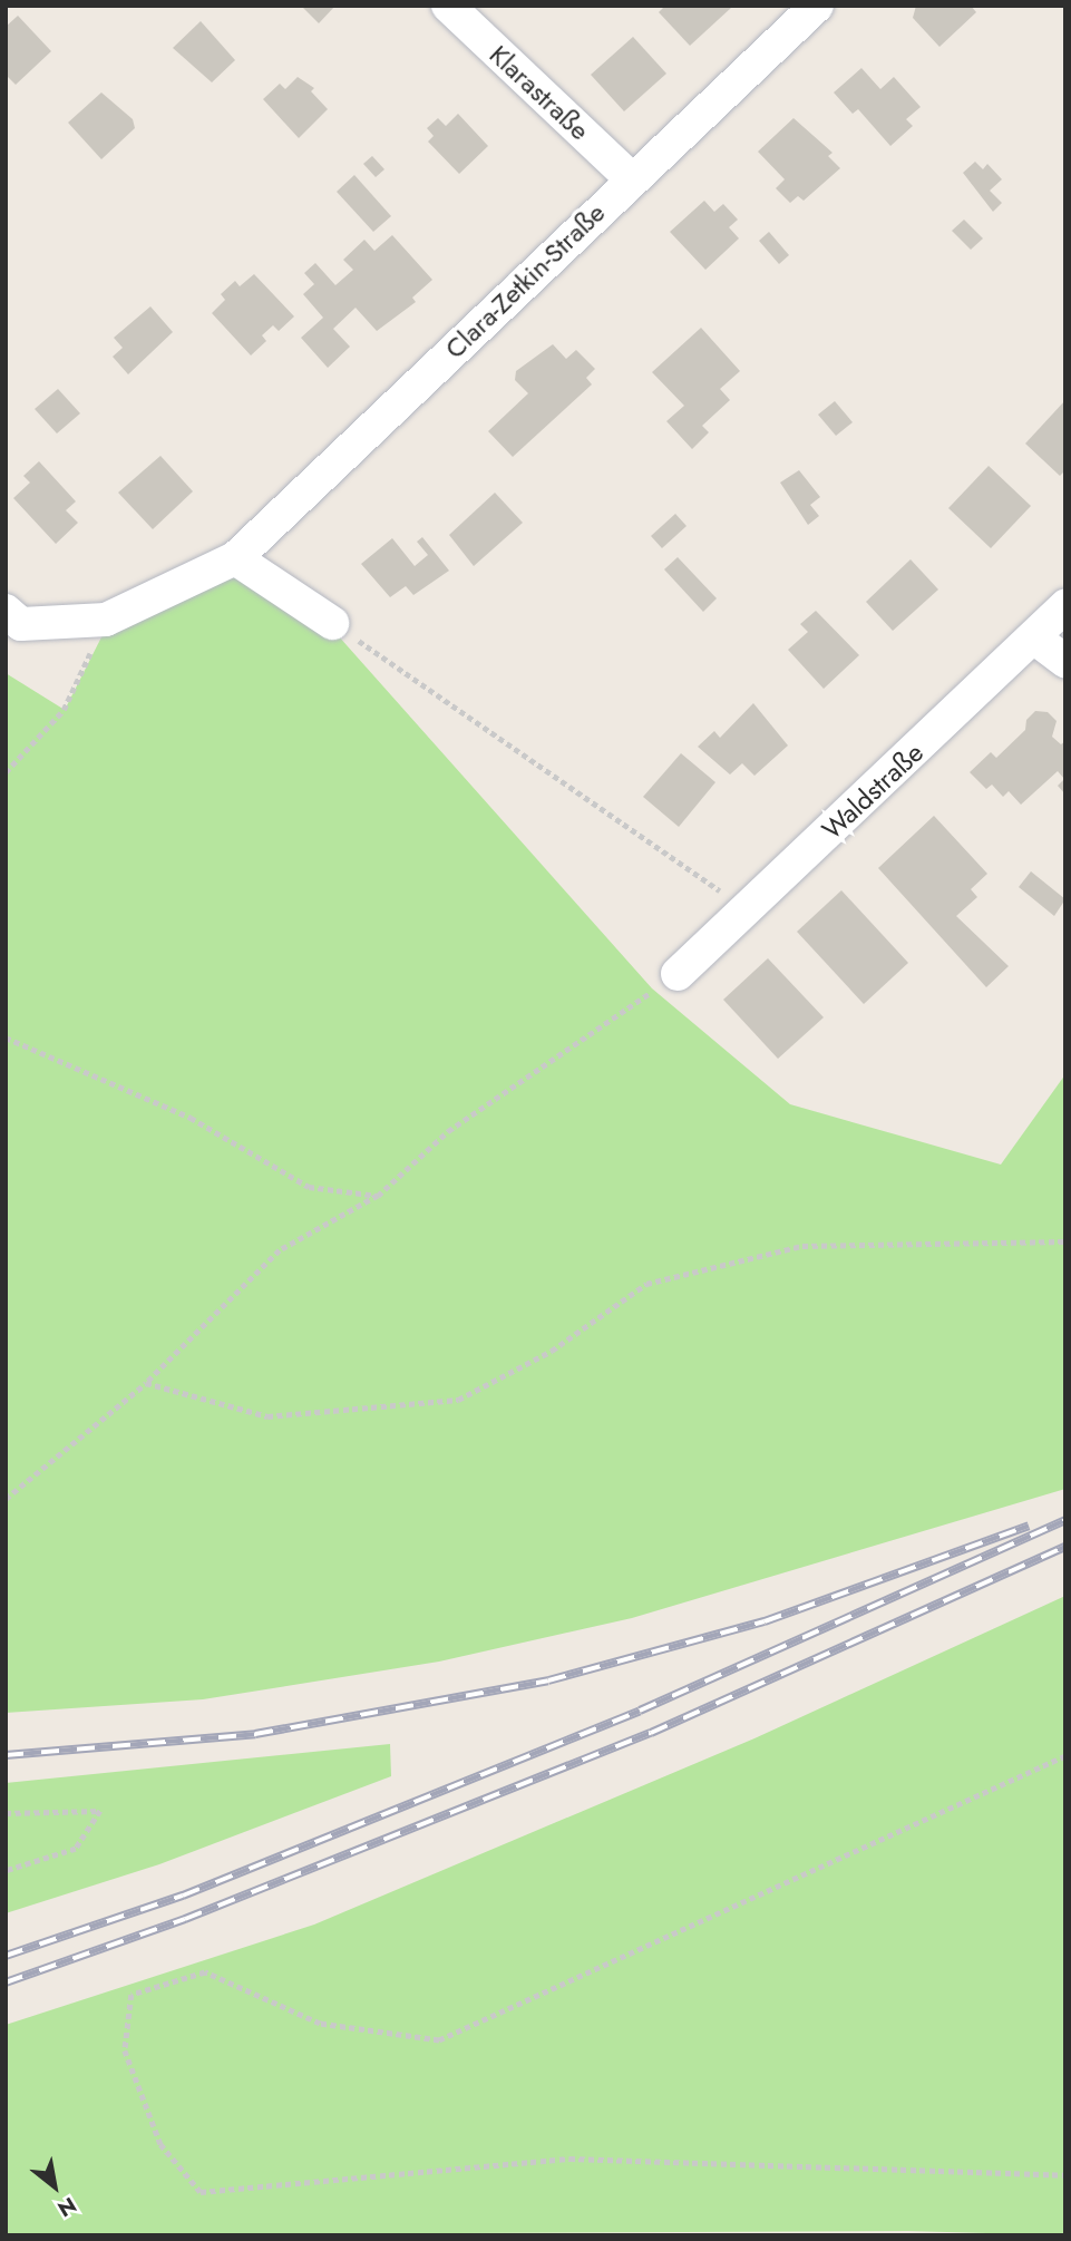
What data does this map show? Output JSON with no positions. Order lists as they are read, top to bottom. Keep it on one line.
{"streets":{"street":["Klarastraße","Clara-Zetkin-Straße","Waldstraße"]},"crossings":[["Klarastraße","Clara-Zetkin-Straße"]],"north":"bottom right"}
